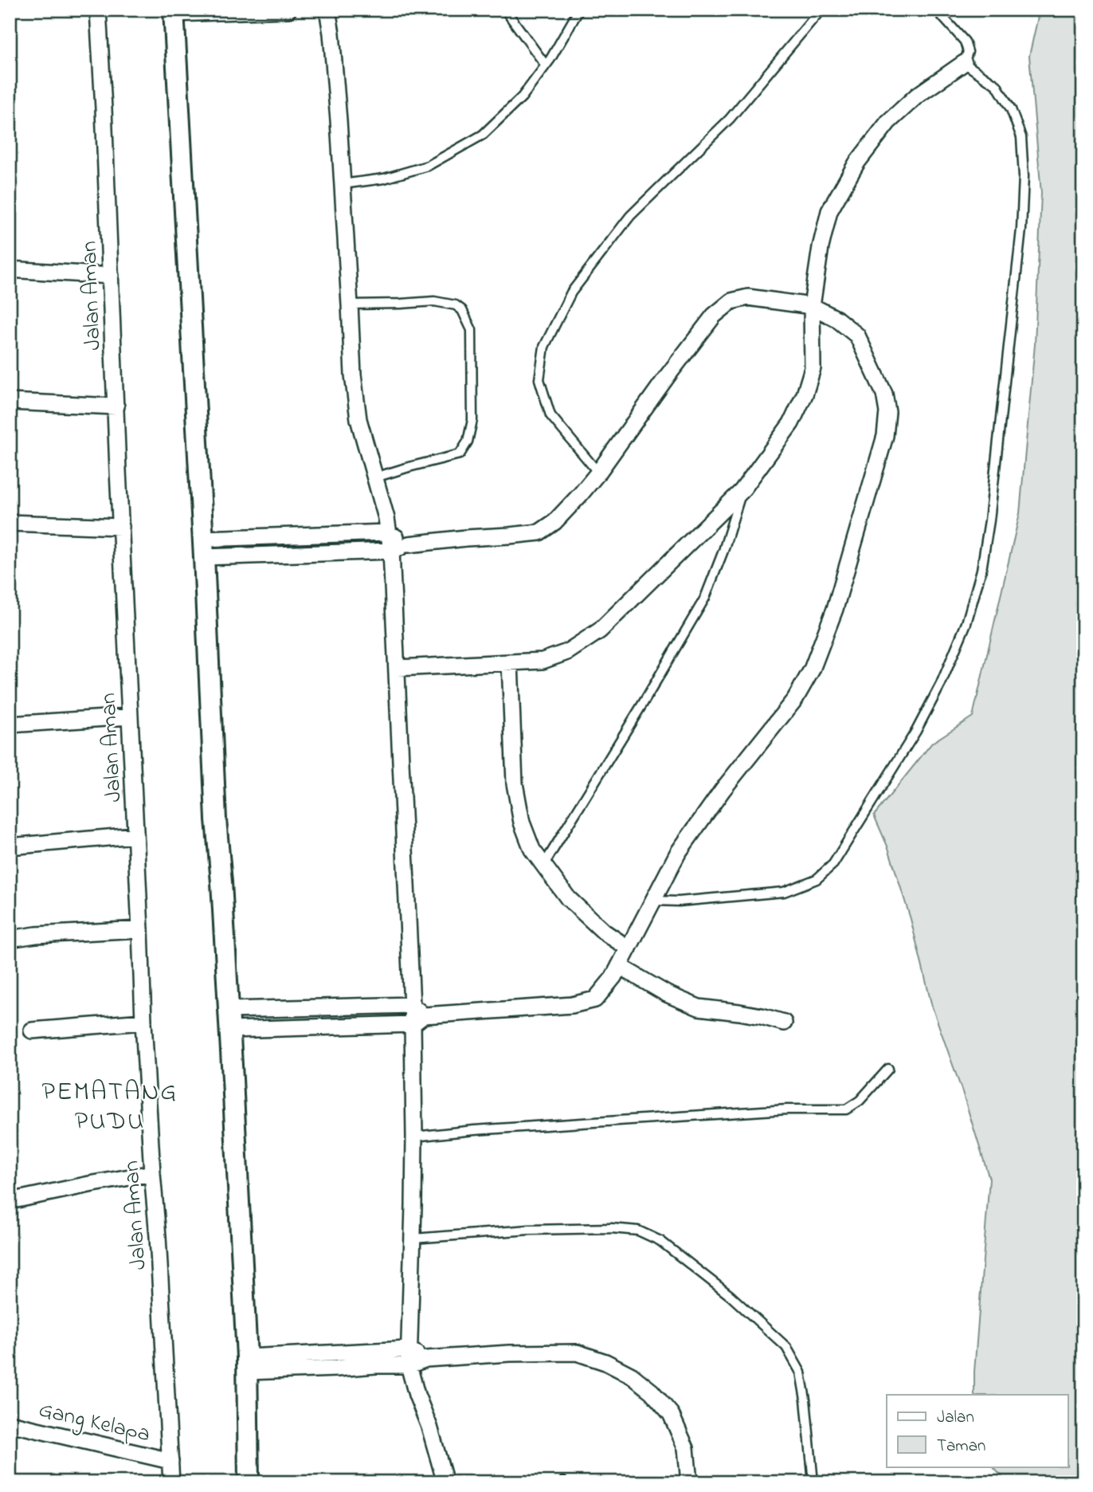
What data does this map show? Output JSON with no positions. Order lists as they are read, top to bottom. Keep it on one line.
{"streets":{"street":["Jalan Aman","Gang Kelapa"]},"crossings":[["Jalan Aman","Gang Kelapa"]],"districts":["PEMATANG PUDU"],"legend":["Jalan","Taman"]}
